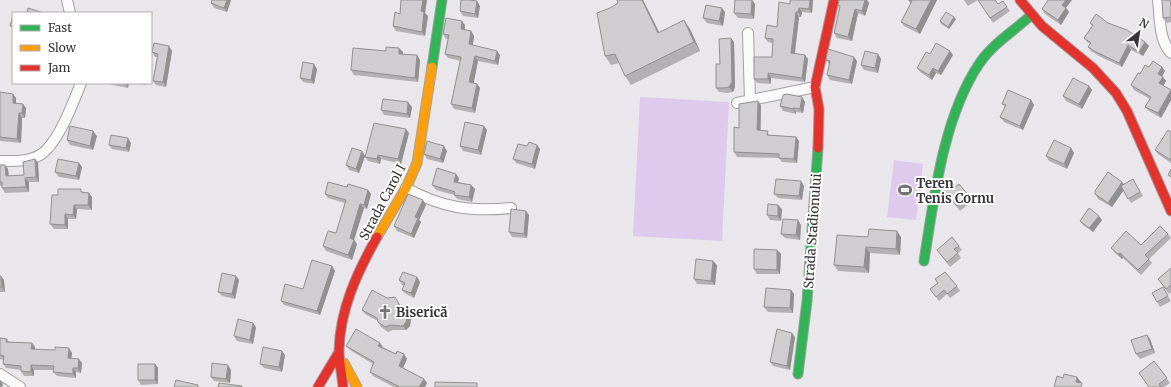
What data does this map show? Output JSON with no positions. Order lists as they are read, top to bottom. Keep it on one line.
{"streets":{"street":["Strada Carol I","Strada Stadionului"]},"places":{"sports":["Teren Tenis Cornu"],"church":["Biserică"]},"legend":["Fast","Slow","Jam"],"north":"top right"}
